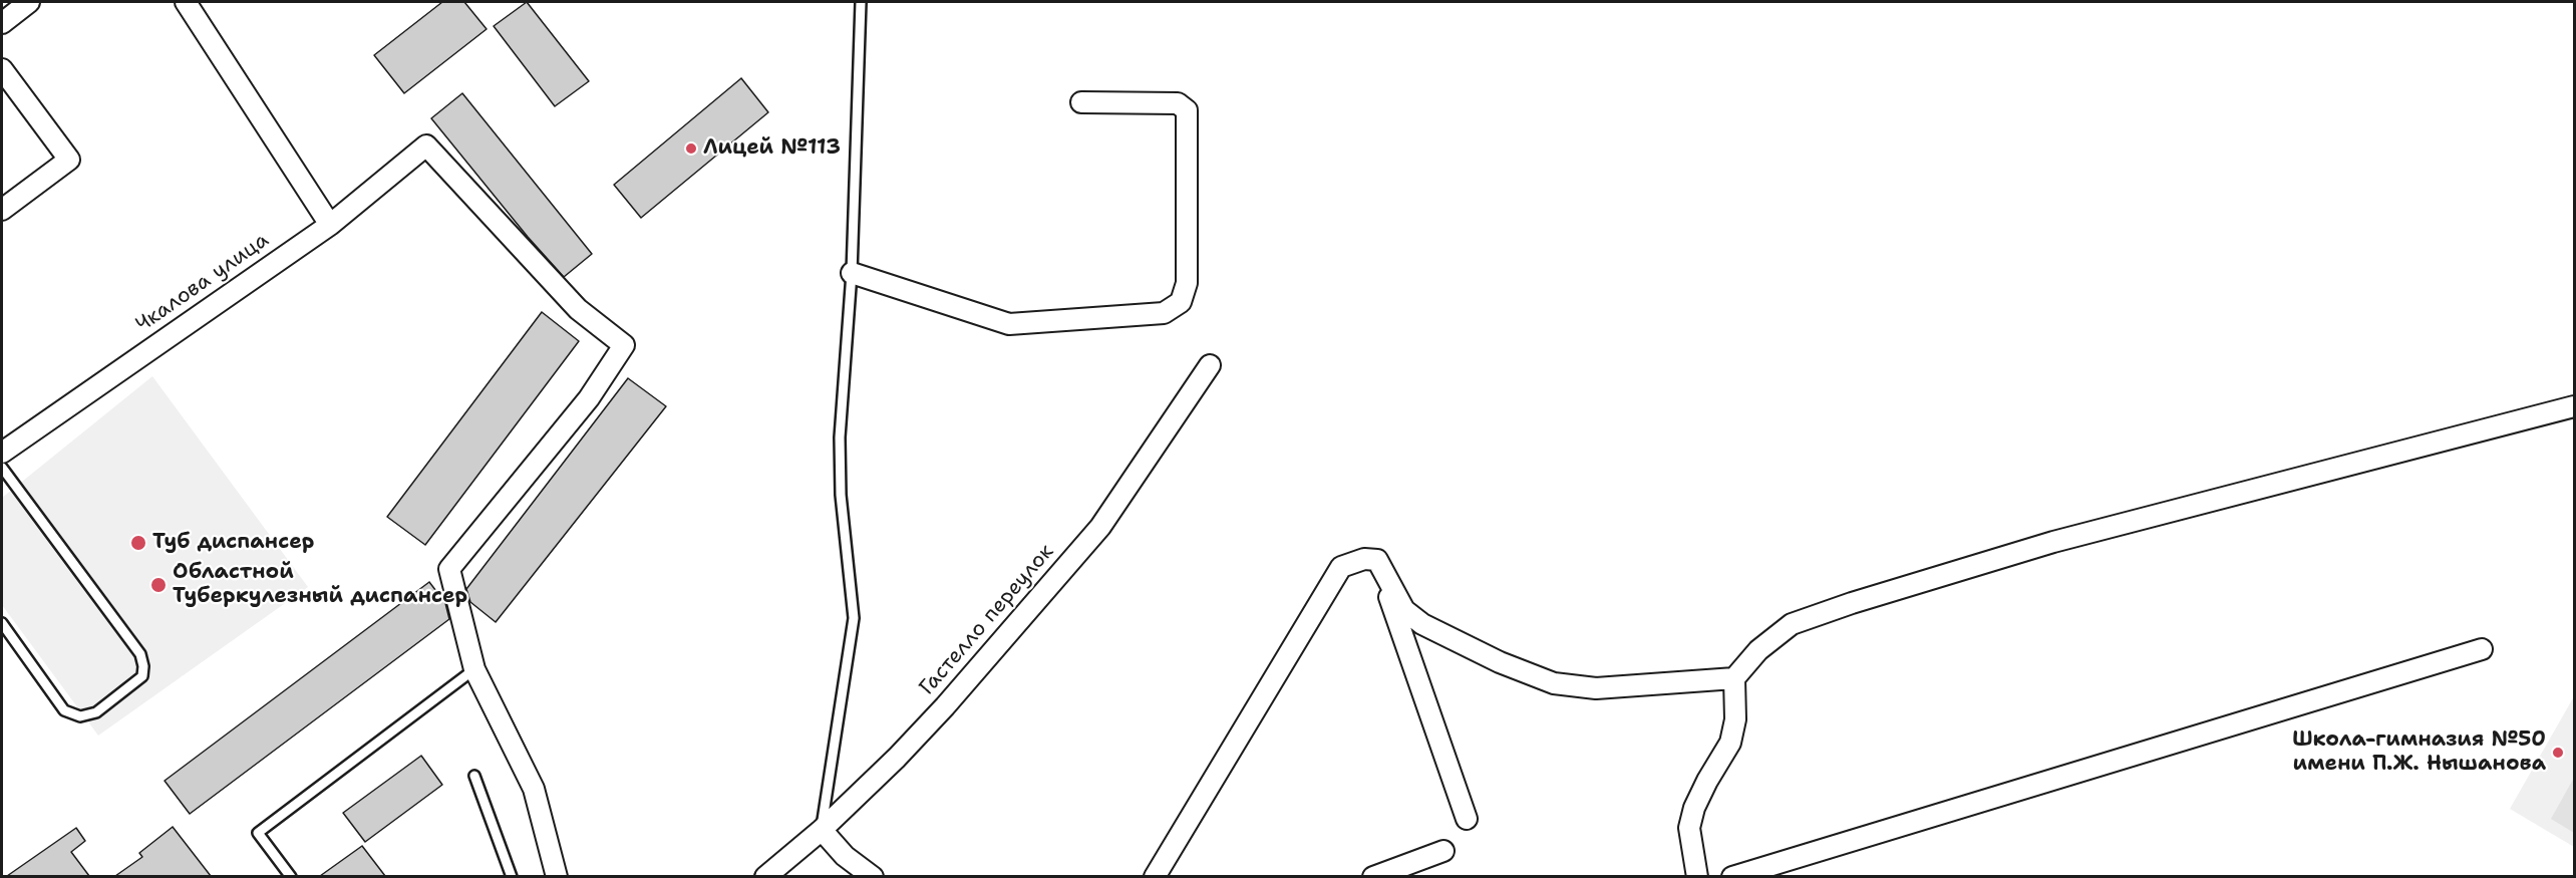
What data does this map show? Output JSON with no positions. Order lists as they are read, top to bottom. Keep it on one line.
{"streets":{"street":["Чкалова улица","Гастелло переулок"]},"places":["Лицей №113","Туб диспансер","Областной Туберкулезный диспансер","Школа-гимназия №50 имени П.Ж. Нышанова"]}
